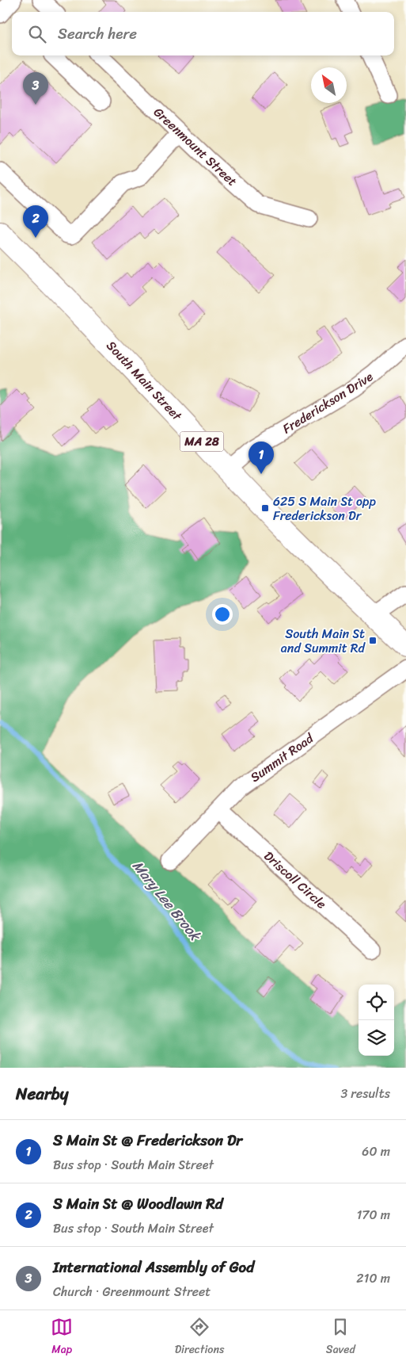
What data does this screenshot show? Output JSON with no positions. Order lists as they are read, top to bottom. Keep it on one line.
{"streets":{"main road":["South Main Street","MA 28"],"street":["Greenmount Street","Frederickson Drive","Summit Road","Driscoll Circle"]},"crossings":[["South Main Street","Frederickson Drive"],["Summit Road","Driscoll Circle"]],"water":["Mary Lee Brook"],"places":{"transit":["625 S Main St opp Frederickson Dr","South Main St and Summit Rd"]},"north":"top left","page":{"search":"Search here","pins":["3","2","1"],"heading":["Nearby","3 results"],"list":[{"mark":"1","name":"S Main St @ Frederickson Dr","note":"Bus stop · South Main Street","value":"60 m"},{"mark":"2","name":"S Main St @ Woodlawn Rd","note":"Bus stop · South Main Street","value":"170 m"},{"mark":"3","name":"International Assembly of God","note":"Church · Greenmount Street","value":"210 m"}],"nav":["Map","Directions","Saved"]}}
